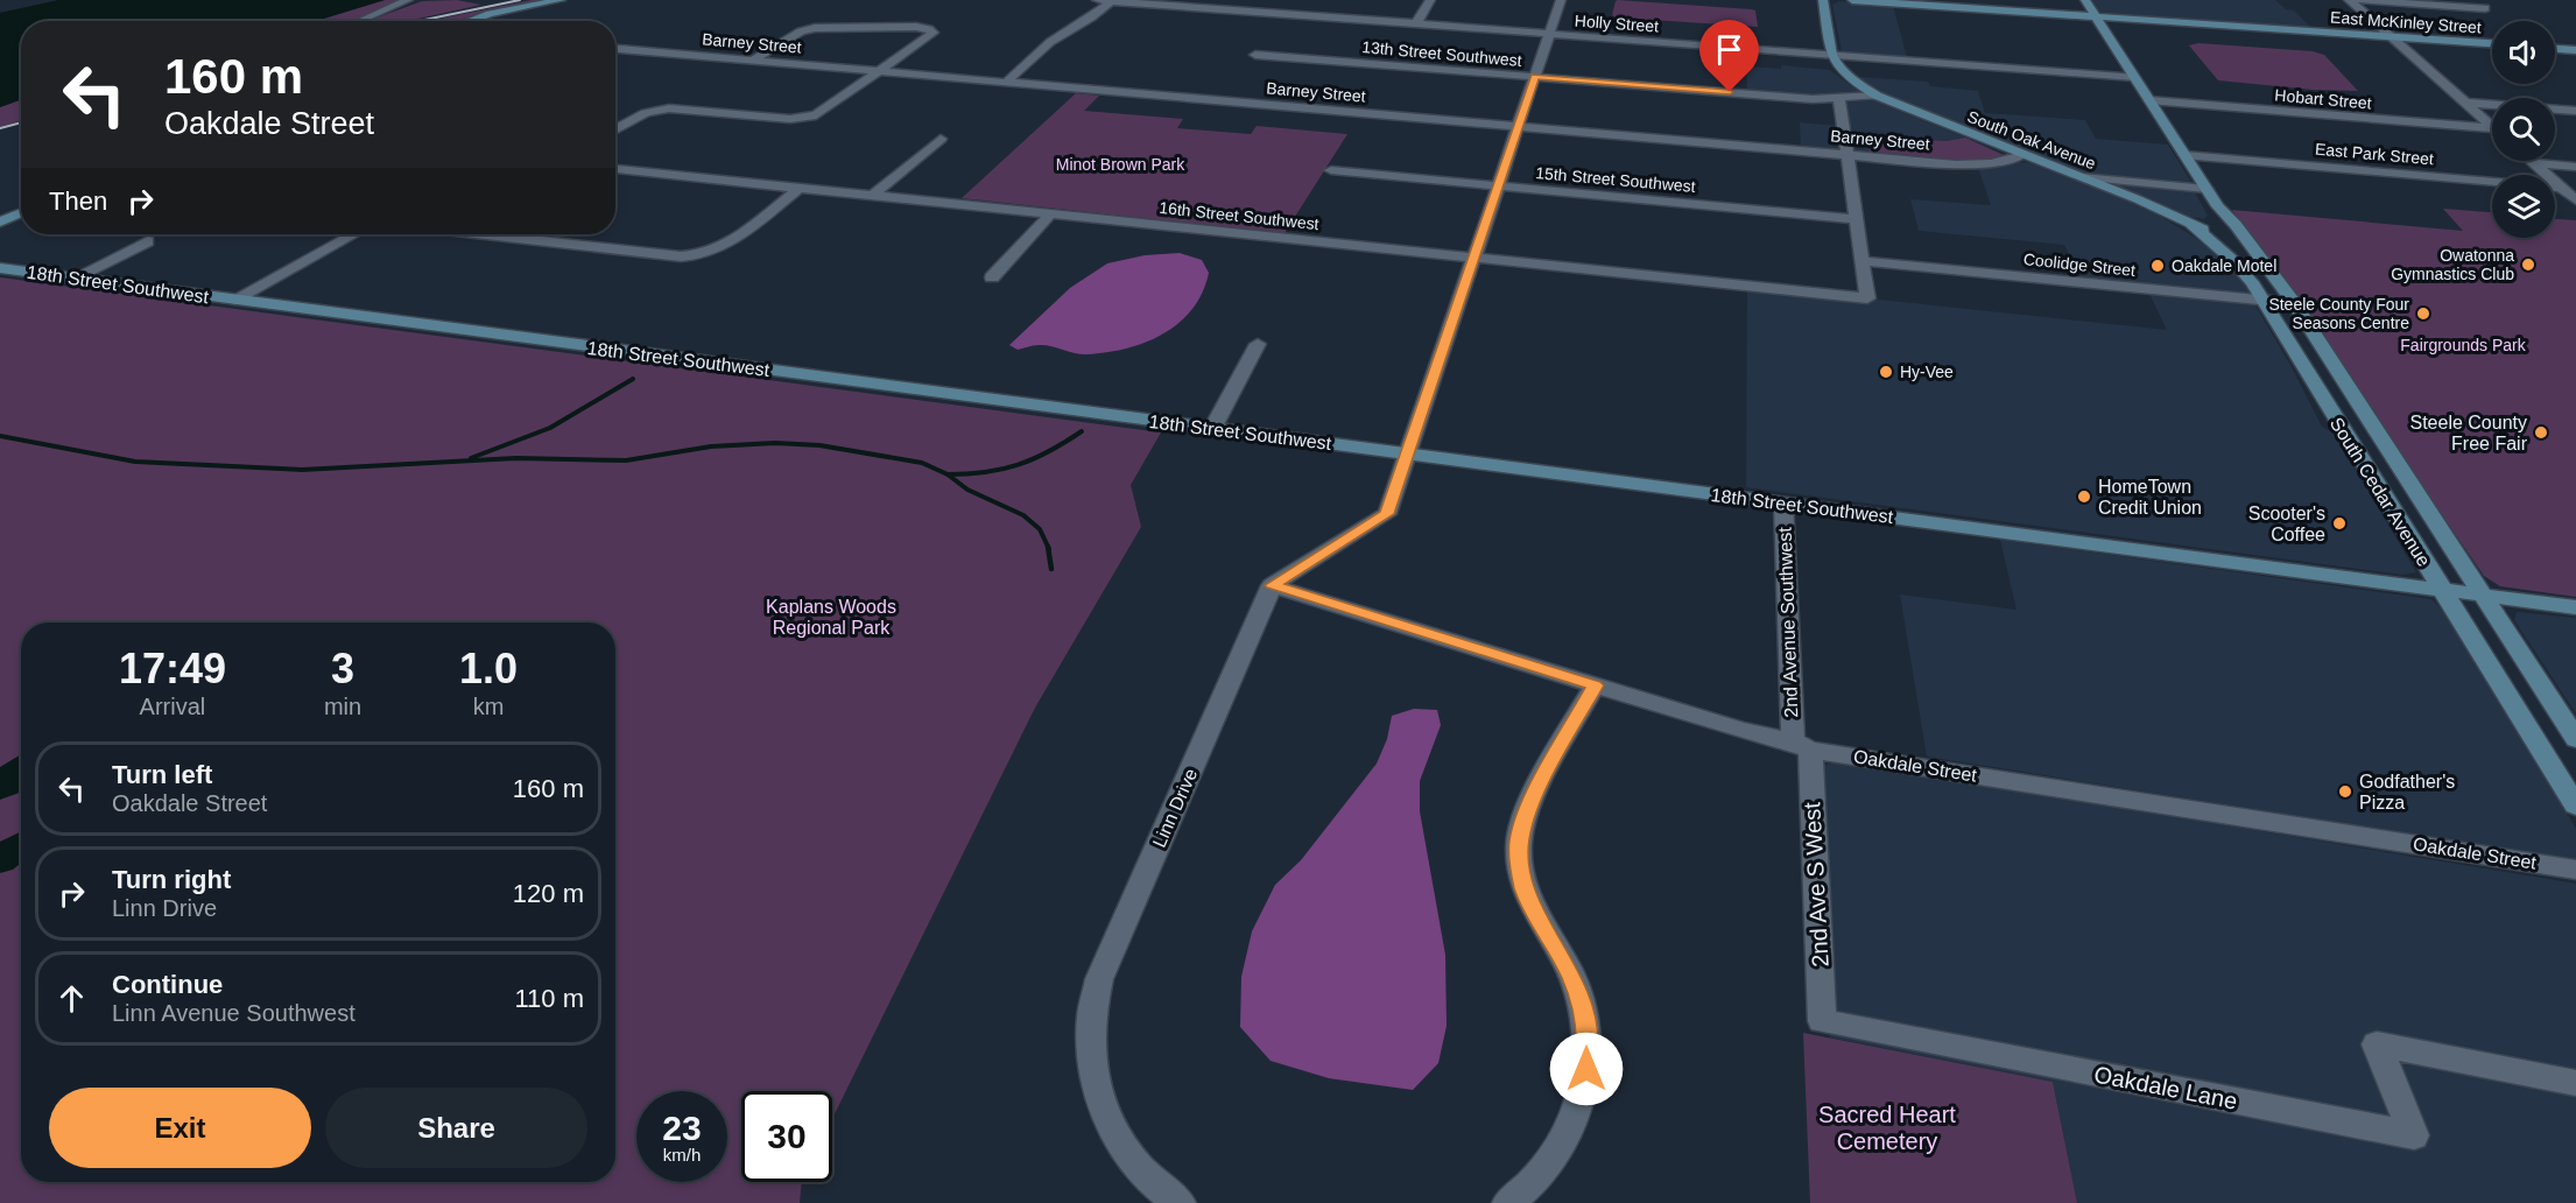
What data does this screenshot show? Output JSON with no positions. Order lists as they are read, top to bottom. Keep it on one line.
{"streets":{"street":["East McKinley Street","Holly Street","Barney Street","13th Street Southwest","Hobart Street","South Oak Avenue","East Park Street","15th Street Southwest","16th Street Southwest","Coolidge Street","18th Street Southwest","South Cedar Avenue","2nd Avenue Southwest","Oakdale Street","Linn Drive","2nd Ave S West","Oakdale Lane"]},"crossings":[["East McKinley Street","South Cedar Avenue"],["Holly Street","South Oak Avenue"],["Holly Street","South Cedar Avenue"],["Barney Street","South Oak Avenue"],["13th Street Southwest","South Oak Avenue"],["Hobart Street","South Cedar Avenue"],["South Oak Avenue","South Cedar Avenue"],["East Park Street","South Cedar Avenue"],["16th Street Southwest","Coolidge Street"],["Coolidge Street","South Cedar Avenue"],["18th Street Southwest","South Cedar Avenue"],["18th Street Southwest","2nd Avenue Southwest"],["2nd Avenue Southwest","Oakdale Street"],["2nd Avenue Southwest","2nd Ave S West"],["Oakdale Street","Linn Drive"],["Oakdale Street","2nd Ave S West"],["2nd Ave S West","Oakdale Lane"]],"parks":["Minot Brown Park","Fairgrounds Park","Kaplans Woods Regional Park","Sacred Heart Cemetery"],"places":["Owatonna Gymnastics Club","Oakdale Motel","Steele County Four Seasons Centre","Hy-Vee","Steele County Free Fair","HomeTown Credit Union","Scooter's Coffee","Godfather's Pizza"],"page":{"turn":["160 m","Oakdale Street"],"then":"Then","eta":["17:49","Arrival","3","min","1.0","km"],"list":[{"name":"Turn left","note":"Oakdale Street","value":"160 m"},{"name":"Turn right","note":"Linn Drive","value":"120 m"},{"name":"Continue","note":"Linn Avenue Southwest","value":"110 m"}],"buttons":["Exit","Share"],"speed":"23 km/h","limit":"30"}}
